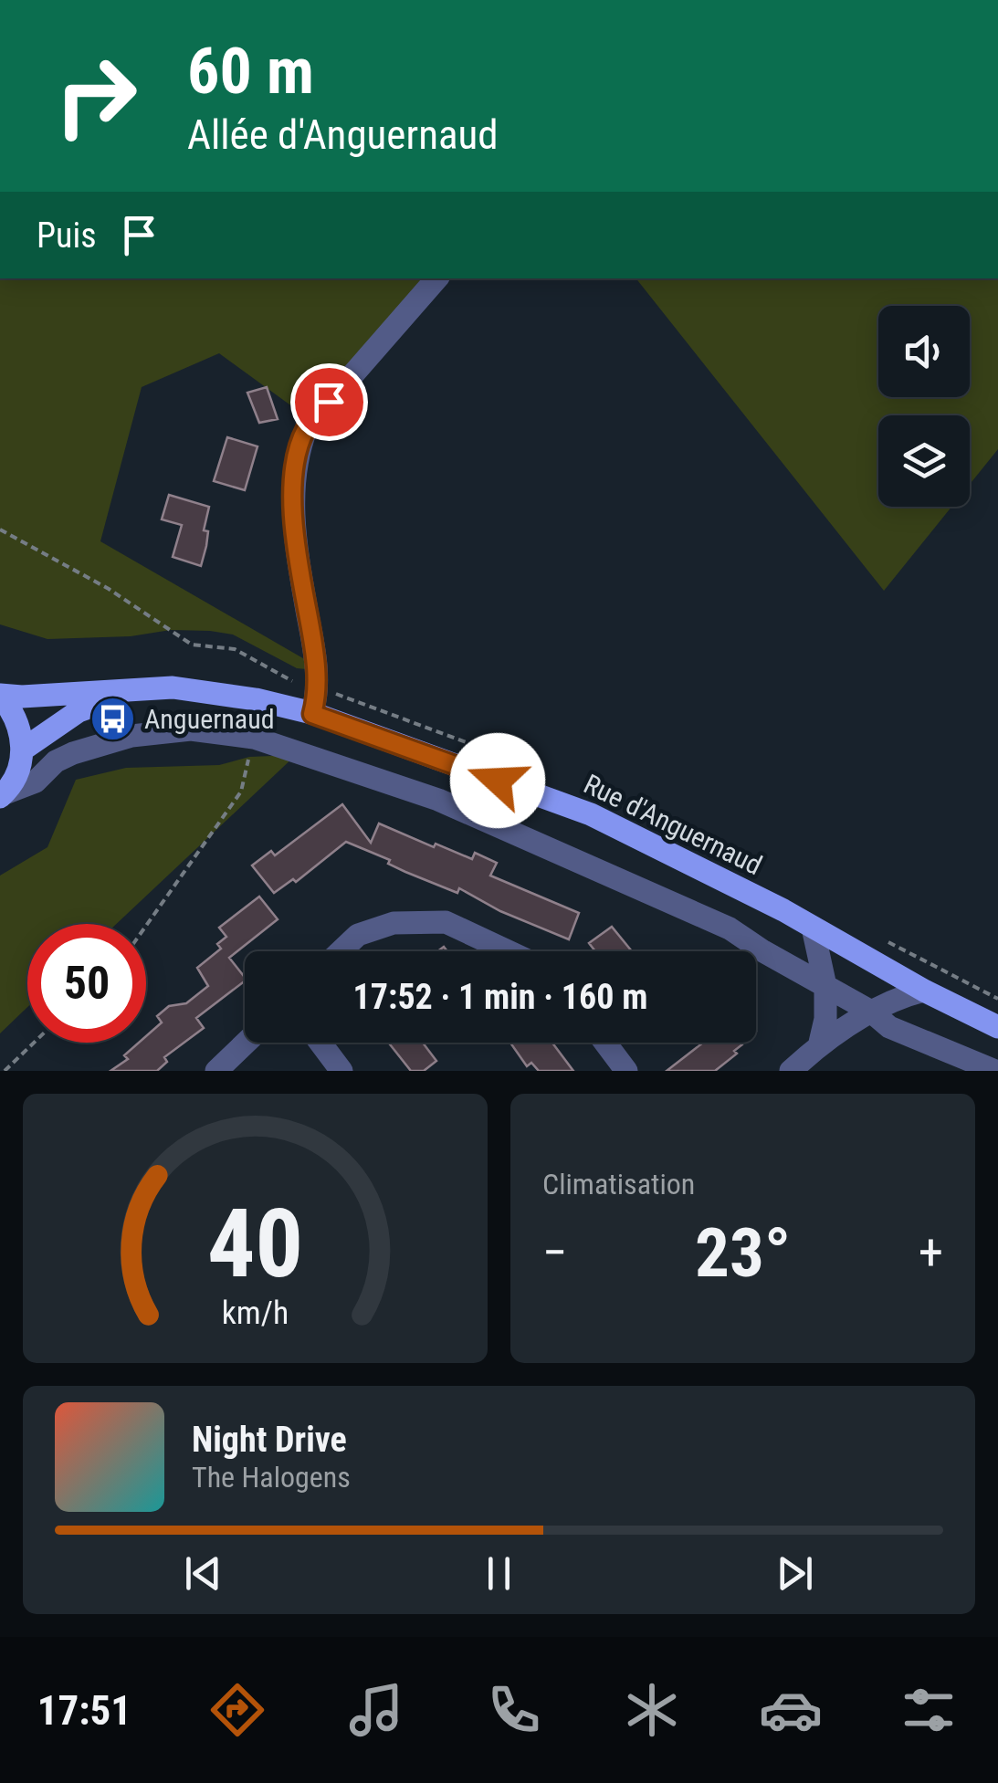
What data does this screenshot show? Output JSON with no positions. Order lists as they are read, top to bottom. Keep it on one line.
{"streets":{"main road":["Rue d'Anguernaud"]},"places":{"bus stop":["Anguernaud"]},"page":{"turn":["60 m","Allée d'Anguernaud"],"then":"Puis","limit":"50","trip":"17:52 · 1 min · 160 m","tile":"Climatisation","heat":["−","23°","+"],"song":["Night Drive","The Halogens"],"tabs":"17:51","gauge":["40","km/h"]}}
